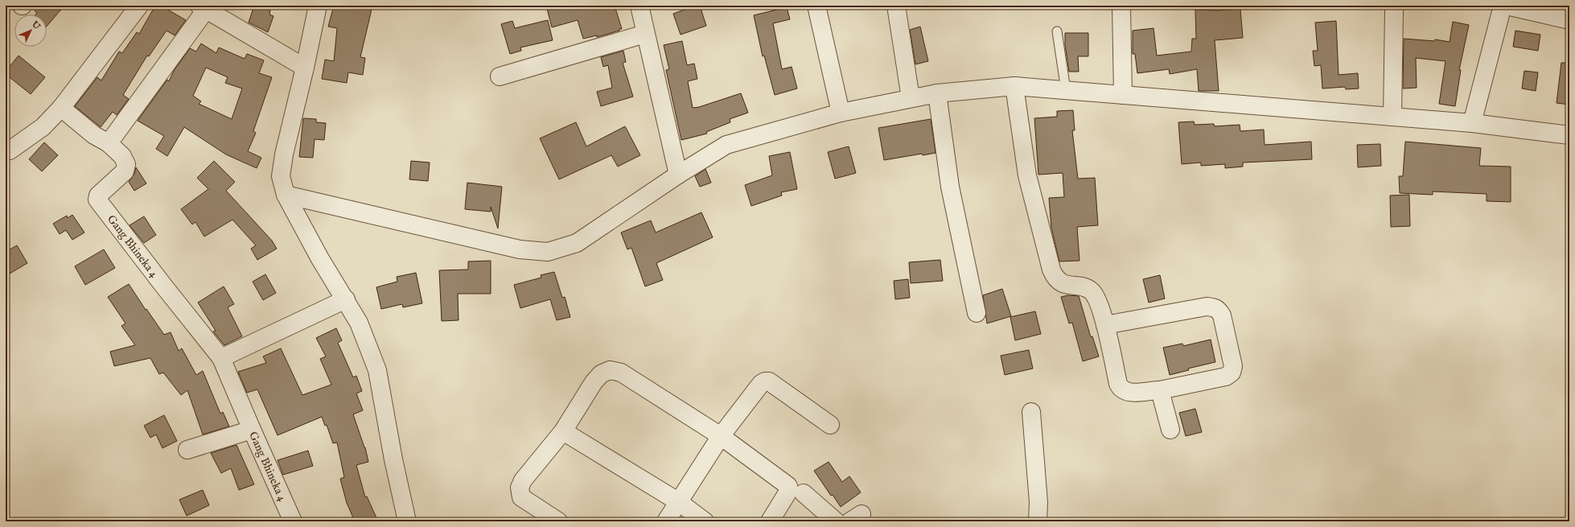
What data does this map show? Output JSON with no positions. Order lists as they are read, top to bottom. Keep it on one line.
{"streets":{"street":["Gang Bhineka 4"]},"north":"top right"}
